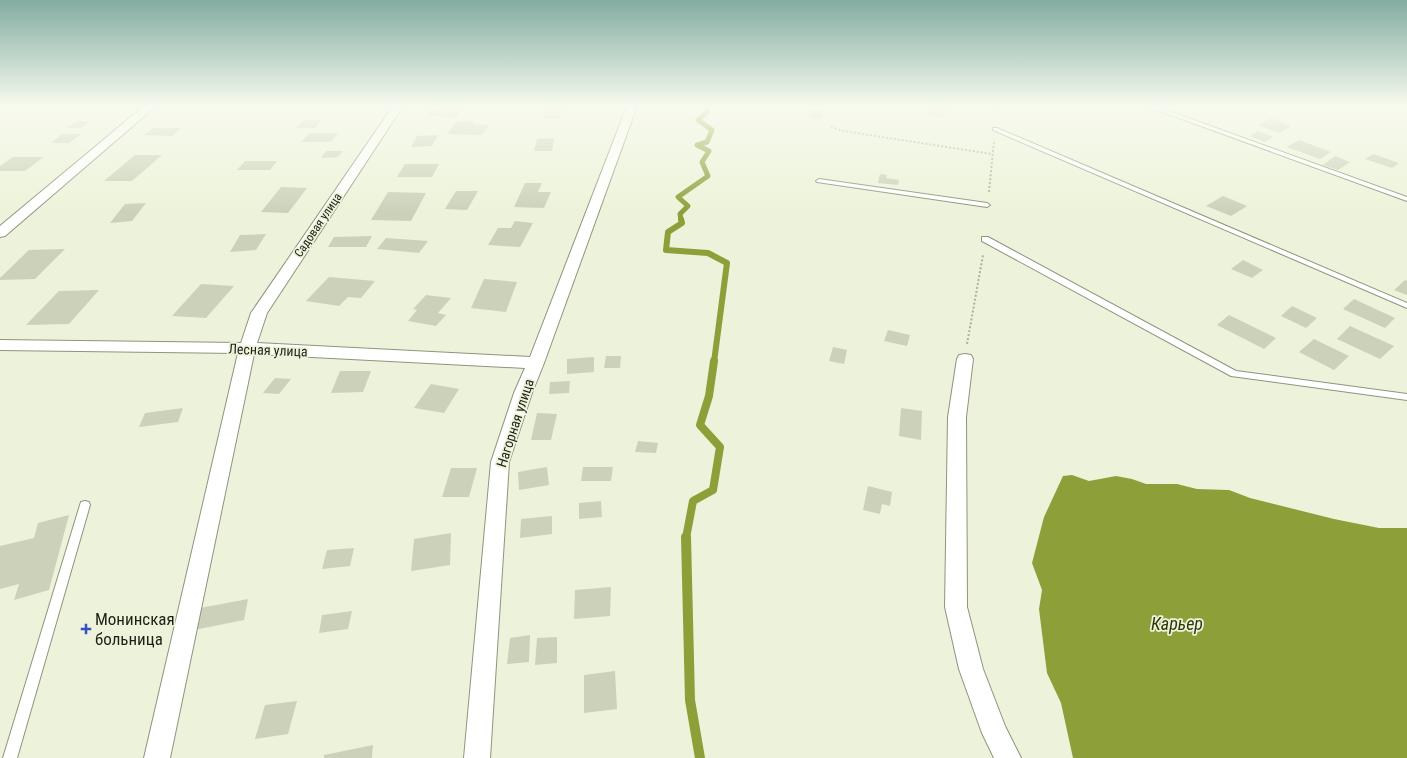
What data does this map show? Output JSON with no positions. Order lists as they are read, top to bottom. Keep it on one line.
{"streets":{"street":["Садовая улица","Лесная улица","Нагорная улица"]},"crossings":[["Садовая улица","Лесная улица"],["Лесная улица","Нагорная улица"]],"water":["Карьер"],"places":{"health":["Монинская больница"]}}
